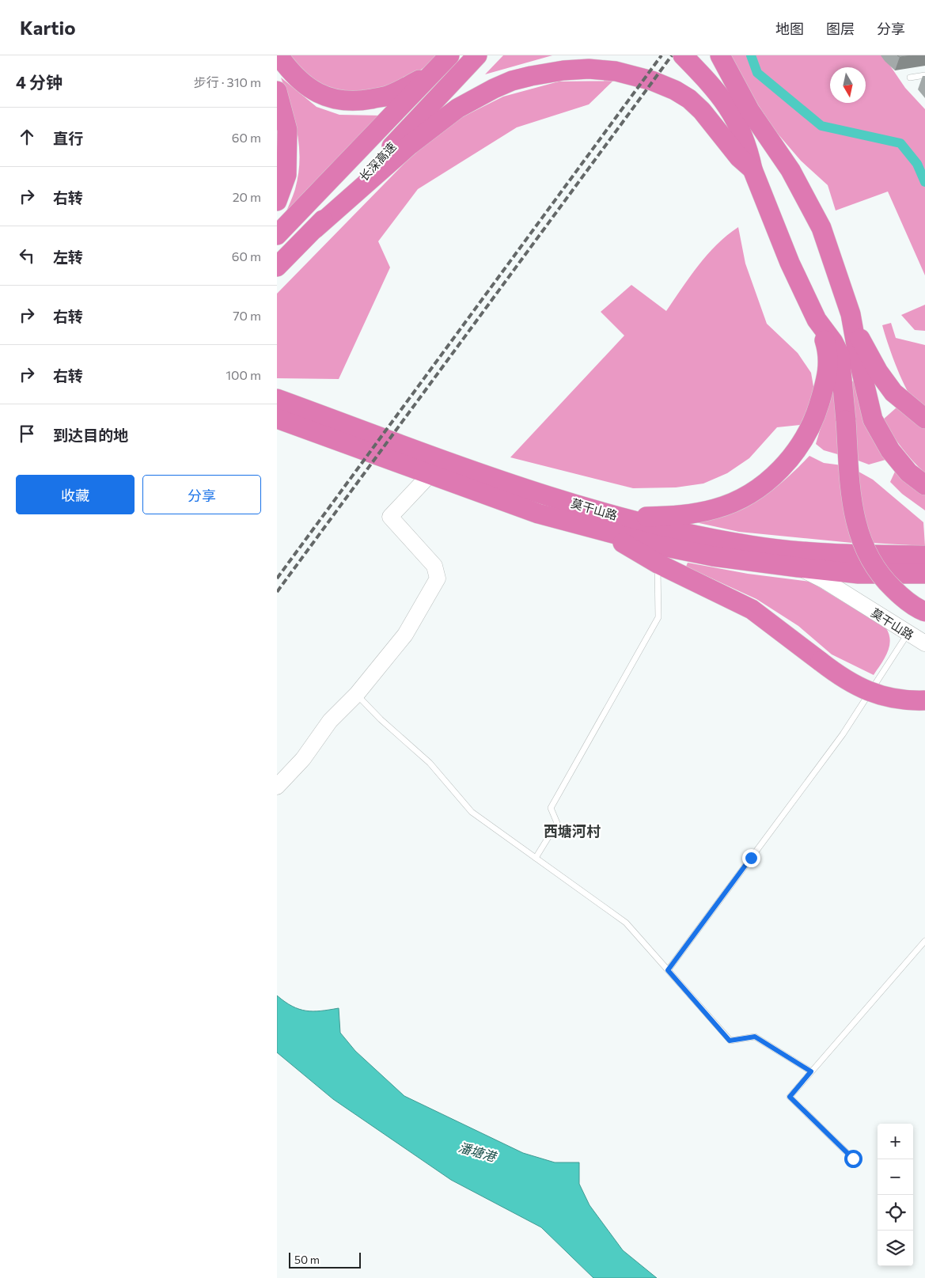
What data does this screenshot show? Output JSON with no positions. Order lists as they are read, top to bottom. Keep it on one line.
{"streets":{"highway":["长深高速","莫干山路"]},"districts":["西塘河村"],"water":["潘塘港"],"scale_bar":"50 m","north":"bottom","page":{"header":"Kartio","nav":["地图","图层","分享"],"heading":["4 分钟","步行 · 310 m"],"list":[["直行","60 m"],["右转","20 m"],["左转","60 m"],["右转","70 m"],["右转","100 m"],"到达目的地"],"buttons":["收藏","分享"],"map_buttons":["+","−"],"scale":"50 m"}}
